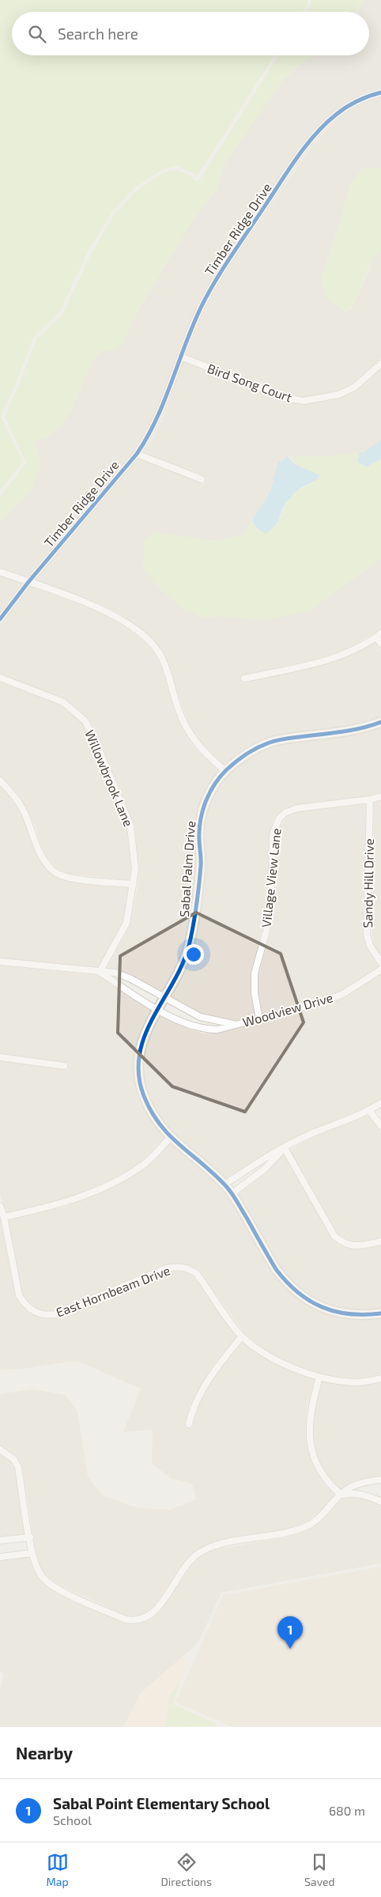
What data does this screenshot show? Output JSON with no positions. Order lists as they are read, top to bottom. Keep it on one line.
{"streets":{"street":["Timber Ridge Drive","Bird Song Court","Willowbrook Lane","Sabal Palm Drive","Village View Lane","Sandy Hill Drive","Woodview Drive","East Hornbeam Drive"]},"crossings":[["Timber Ridge Drive","Bird Song Court"],["Willowbrook Lane","Woodview Drive"],["Sabal Palm Drive","Woodview Drive"],["Village View Lane","Sandy Hill Drive"],["Village View Lane","Woodview Drive"]],"page":{"search":"Search here","pins":"1","heading":"Nearby","list":[{"mark":"1","name":"Sabal Point Elementary School","note":"School","value":"680 m"}],"nav":["Map","Directions","Saved"]}}
